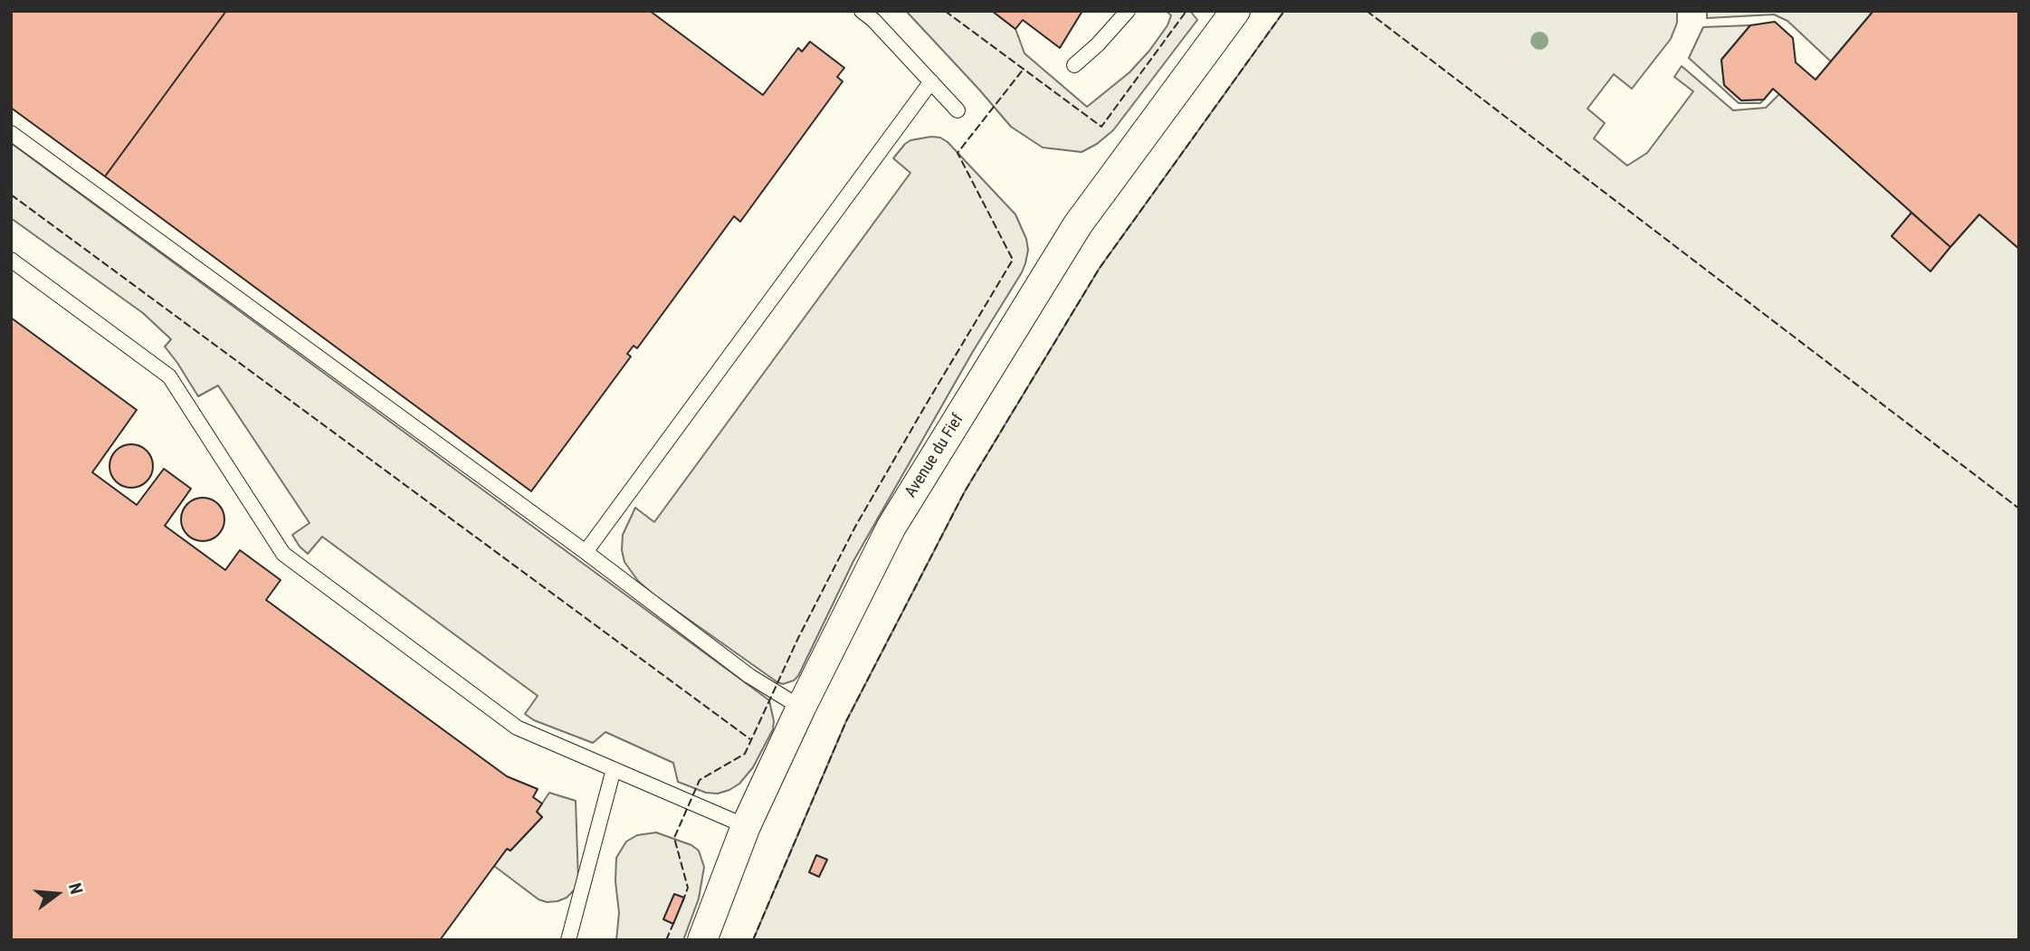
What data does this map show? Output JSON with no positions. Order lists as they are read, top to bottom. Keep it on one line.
{"streets":{"street":["Avenue du Fief"]},"north":"right"}
